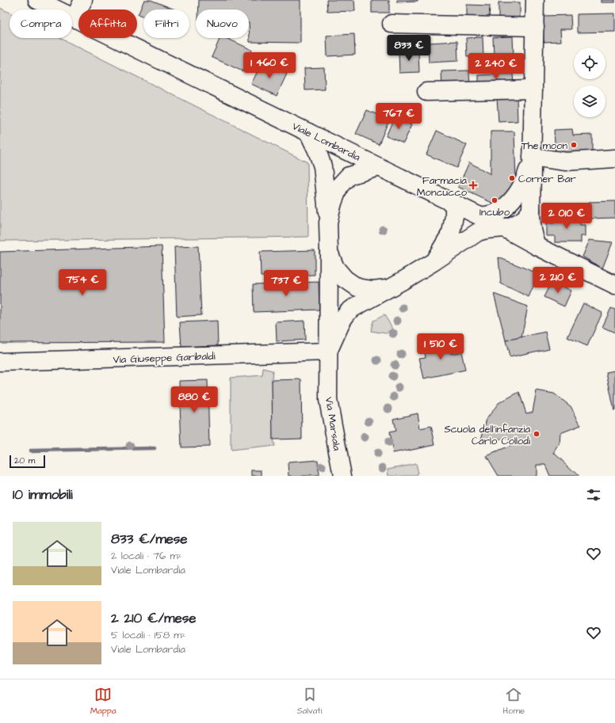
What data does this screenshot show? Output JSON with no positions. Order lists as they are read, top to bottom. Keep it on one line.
{"streets":{"main road":["Viale Lombardia","Via Giuseppe Garibaldi","Via Marsala"]},"crossings":[["Viale Lombardia","Via Marsala"],["Via Giuseppe Garibaldi","Via Marsala"]],"places":{"other":["The moon","Corner Bar","Incubo","Scuola dell'infanzia Carlo Collodi"],"health":["Farmacia Moncucco"]},"scale_bar":"20 m","page":{"chip":["Compra","Affitta","Filtri","Nuovo"],"price":["833 €","1 460 €","2 240 €","767 €","2 010 €","2 210 €","754 €","737 €","1 510 €","880 €"],"scale":"20 m","heading":"10 immobili","list":[{"name":"833 €/mese","note":"2 locali · 76 m² · Viale Lombardia"},{"name":"2 210 €/mese","note":"5 locali · 158 m² · Viale Lombardia"}],"tabs":["Mappa","Salvati","Home"]}}
